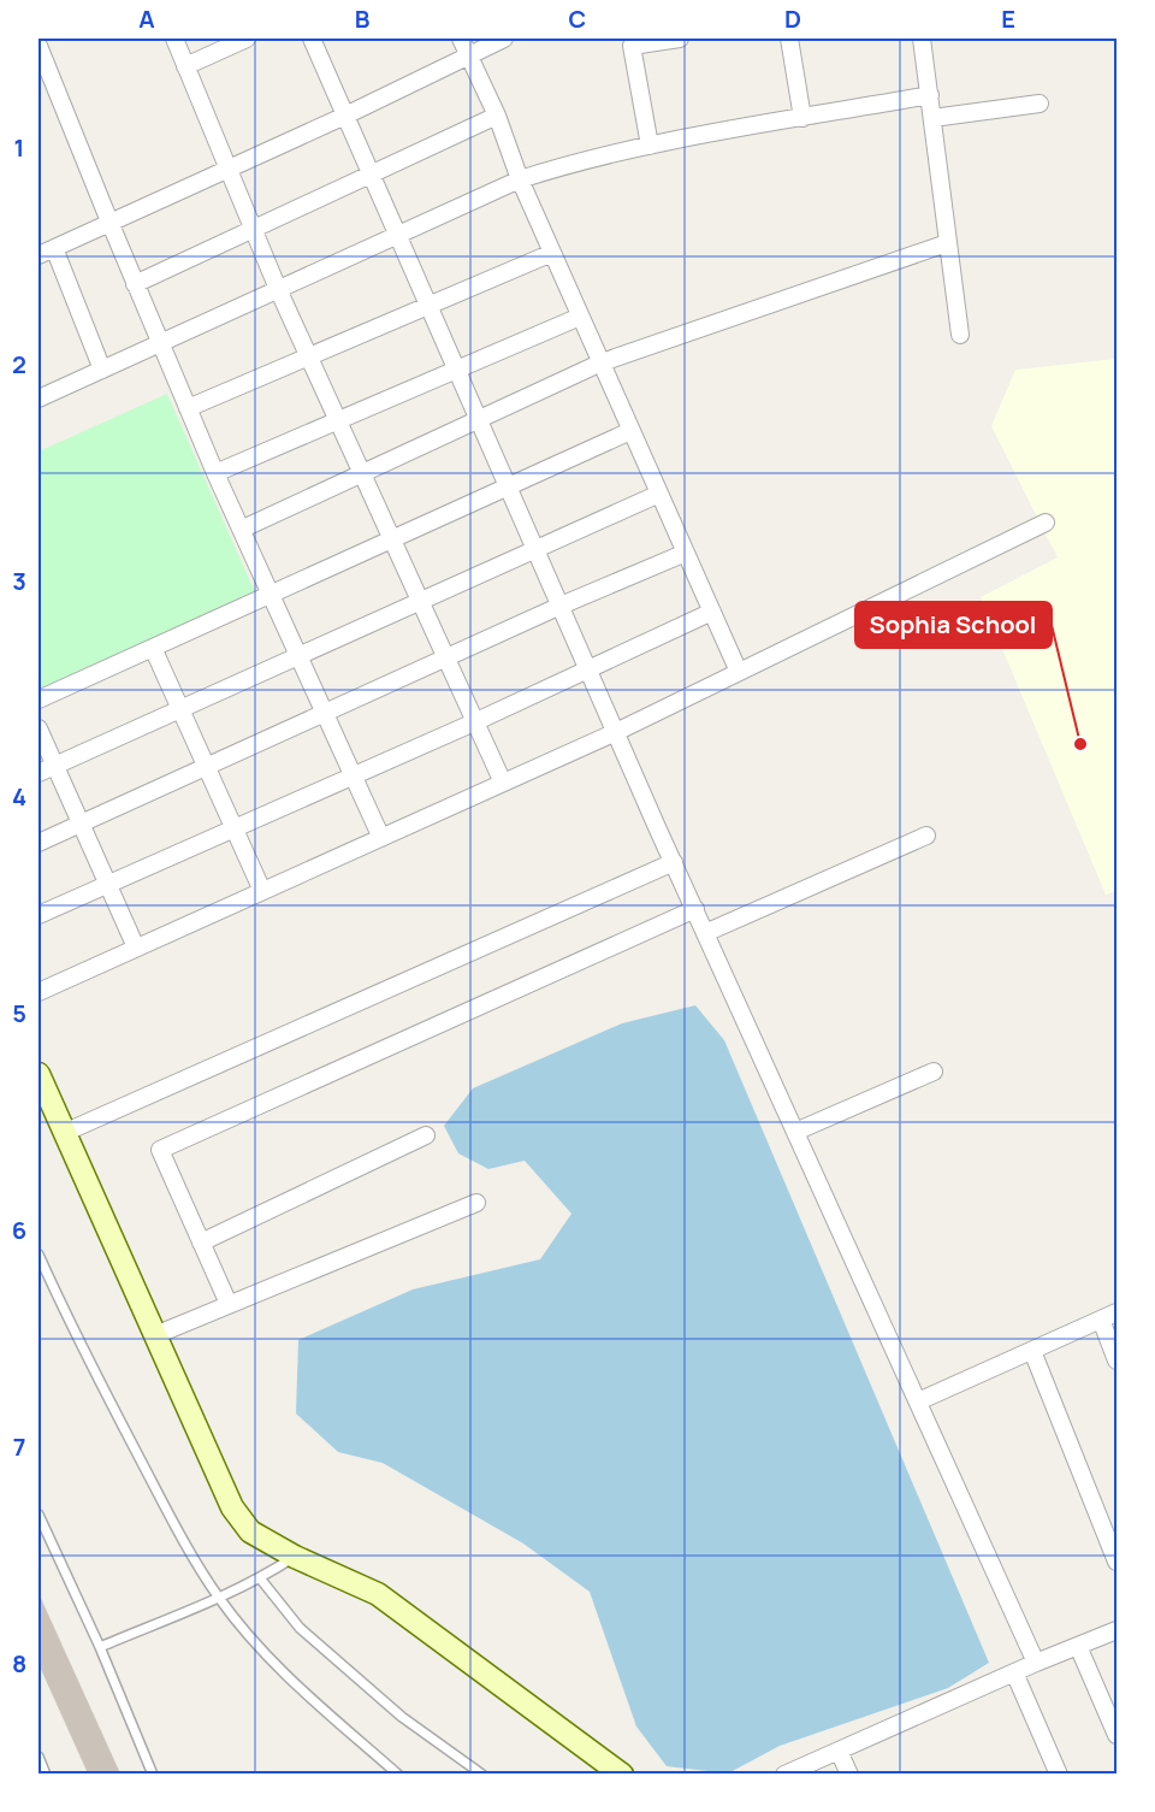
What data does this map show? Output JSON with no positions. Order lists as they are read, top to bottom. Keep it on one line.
{"places":["Sophia School"],"grid":{"columns":["A","B","C","D","E"],"rows":["1","2","3","4","5","6","7","8"]}}
